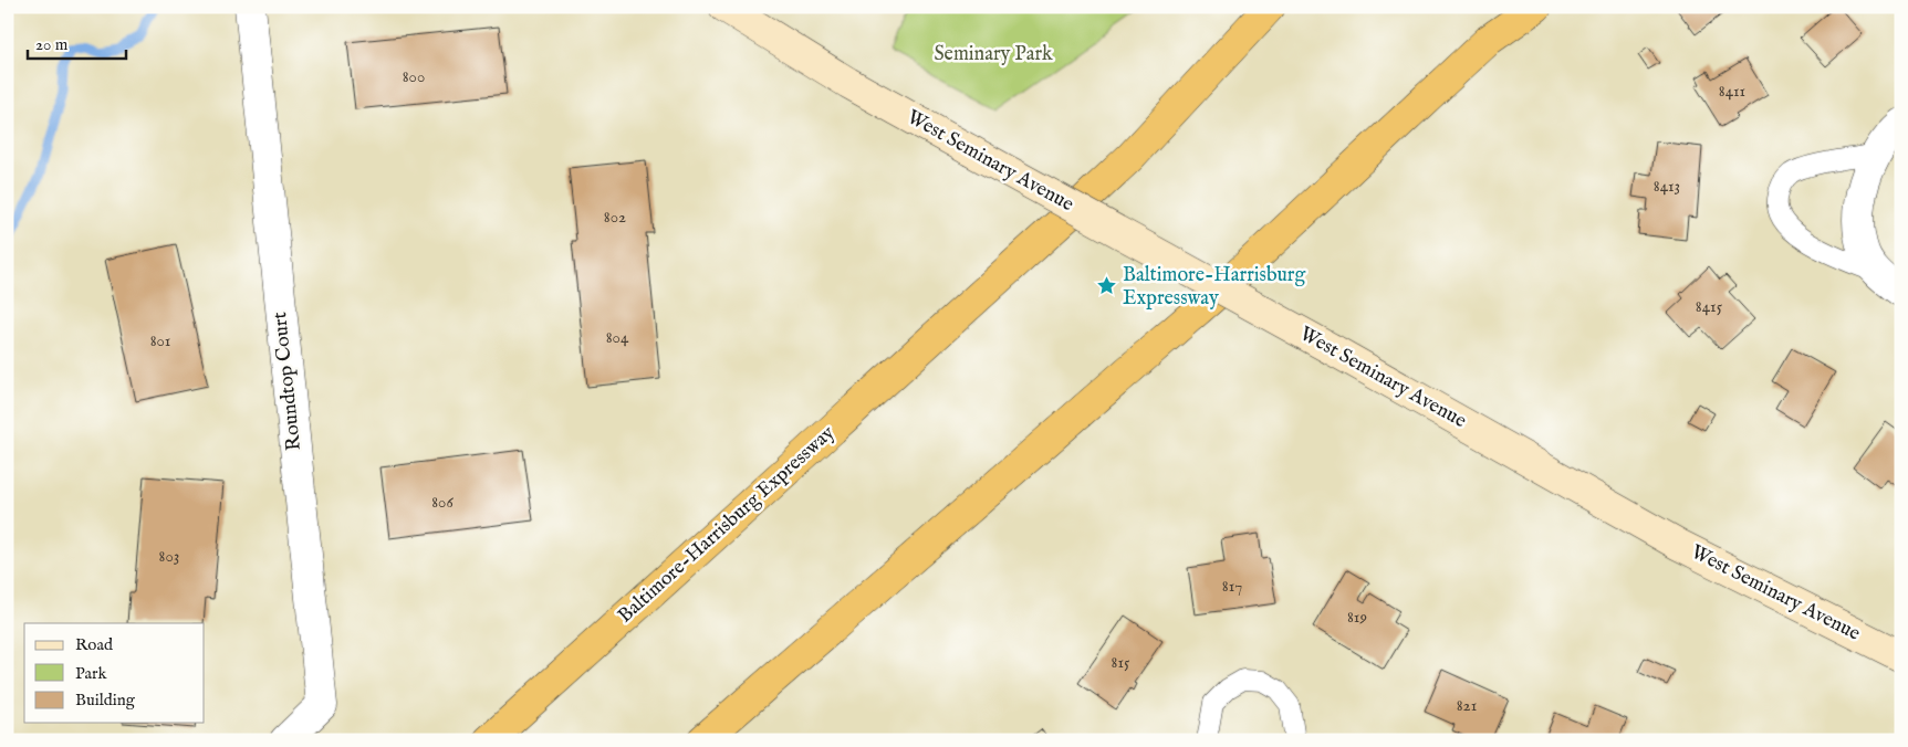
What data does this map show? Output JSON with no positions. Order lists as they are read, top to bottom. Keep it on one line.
{"streets":{"highway":["Baltimore-Harrisburg Expressway"],"main road":["West Seminary Avenue"],"street":["Roundtop Court"]},"parks":["Seminary Park"],"places":{"place":["Baltimore-Harrisburg Expressway"]},"house_numbers":["800","8411","8413","802","8415","804","801","806","803","817","819","815","821"],"legend":["Road","Park","Building"],"scale_bar":"20 m"}
